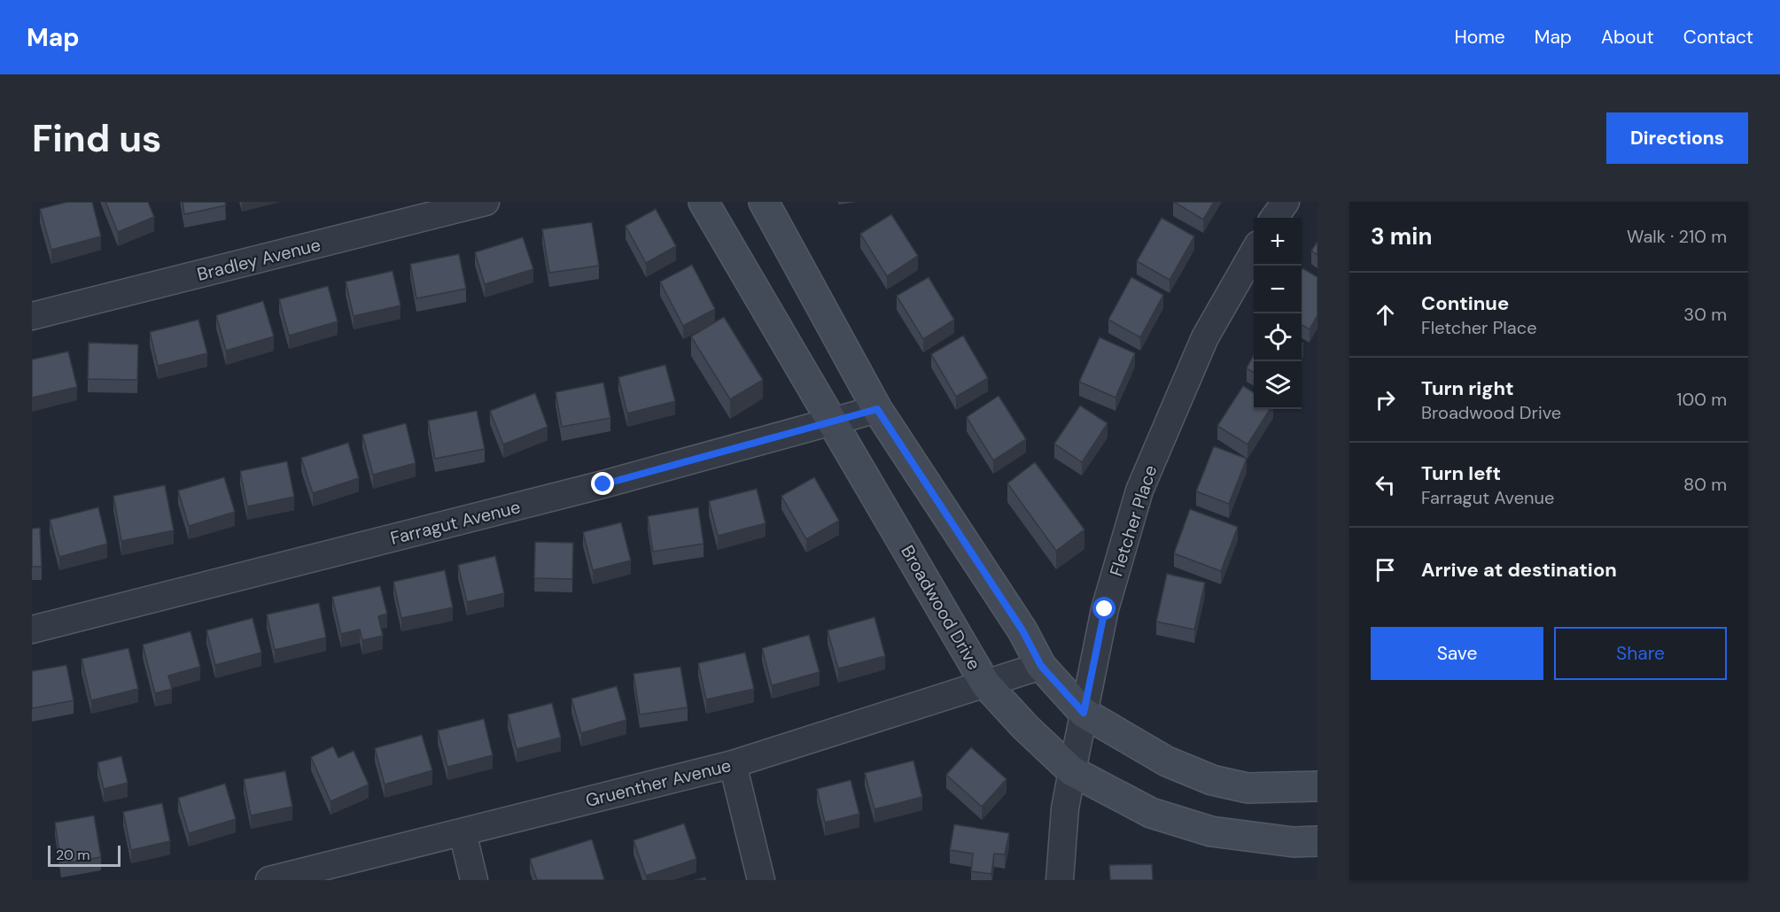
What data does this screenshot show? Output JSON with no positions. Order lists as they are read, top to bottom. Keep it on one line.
{"streets":{"street":["Bradley Avenue","Fletcher Place","Farragut Avenue","Broadwood Drive","Gruenther Avenue"]},"crossings":[["Fletcher Place","Broadwood Drive"],["Farragut Avenue","Broadwood Drive"],["Broadwood Drive","Gruenther Avenue"]],"scale_bar":"20 m","page":{"header":"Map","nav":["Home","Map","About","Contact"],"buttons":["Directions",["Save","Share"]],"title":"Find us","heading":["3 min","Walk · 210 m"],"map_buttons":["+","−"],"list":[["Continue","Fletcher Place","30 m"],["Turn right","Broadwood Drive","100 m"],["Turn left","Farragut Avenue","80 m"],"Arrive at destination"],"scale":"20 m"}}
